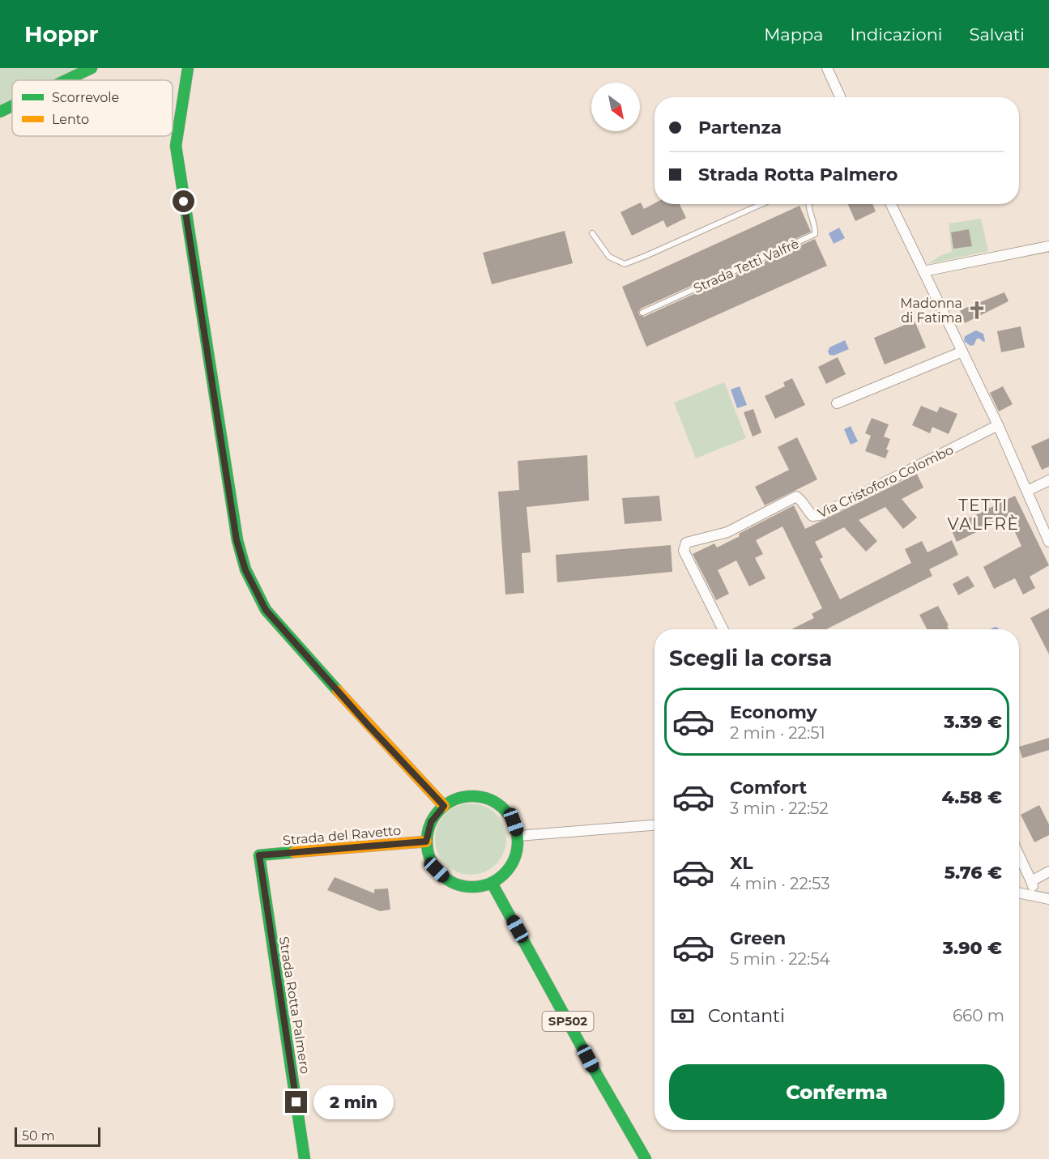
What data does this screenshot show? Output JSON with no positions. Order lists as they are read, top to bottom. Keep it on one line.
{"streets":{"main road":["Strada del Ravetto","Strada Rotta Palmero","SP502"],"street":["Via Cristoforo Colombo"],"lane":["Strada Tetti Valfrè"]},"crossings":[["Strada del Ravetto","Strada Rotta Palmero"],["Strada del Ravetto","SP502"]],"districts":["TETTI VALFRÈ"],"places":{"church":["Madonna di Fatima"]},"legend":["Scorrevole","Lento"],"scale_bar":"50 m","north":"bottom right","page":{"header":"Hoppr","nav":["Mappa","Indicazioni","Salvati"],"banner":["Partenza","Strada Rotta Palmero"],"heading":"Scegli la corsa","list":[{"name":"Economy","note":"2 min · 22:51","value":"3.39 €"},{"name":"Comfort","note":"3 min · 22:52","value":"4.58 €"},{"name":"XL","note":"4 min · 22:53","value":"5.76 €"},{"name":"Green","note":"5 min · 22:54","value":"3.90 €"}],"pay":["Contanti","660 m"],"buttons":"Conferma","bubble":"2 min","scale":"50 m"}}
